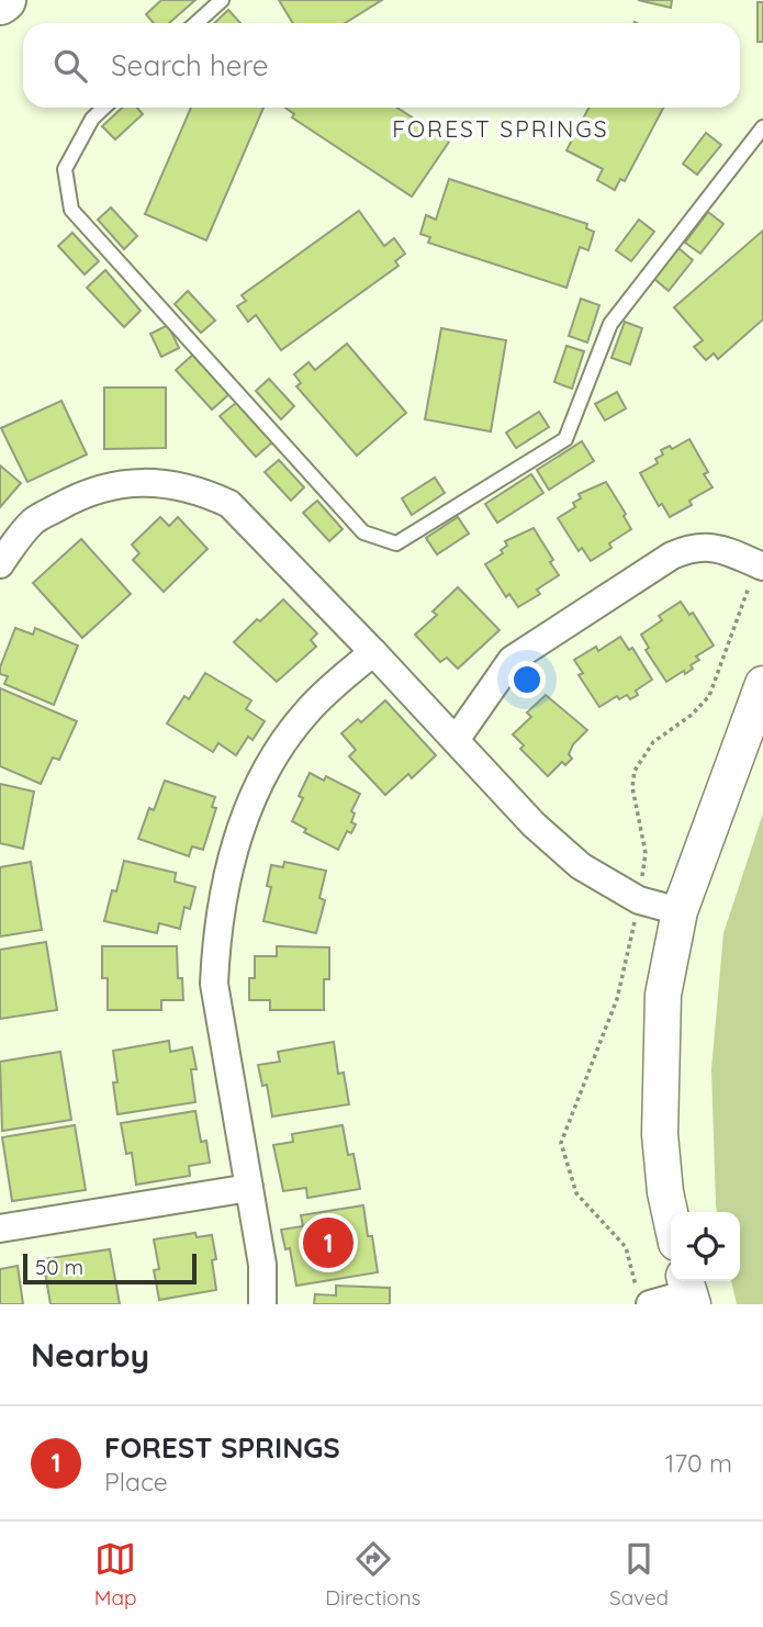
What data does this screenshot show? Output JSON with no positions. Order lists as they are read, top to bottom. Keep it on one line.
{"districts":["FOREST SPRINGS"],"scale_bar":"50 m","page":{"search":"Search here","pins":"1","scale":"50 m","heading":"Nearby","list":[{"mark":"1","name":"FOREST SPRINGS","note":"Place","value":"170 m"}],"nav":["Map","Directions","Saved"]}}
